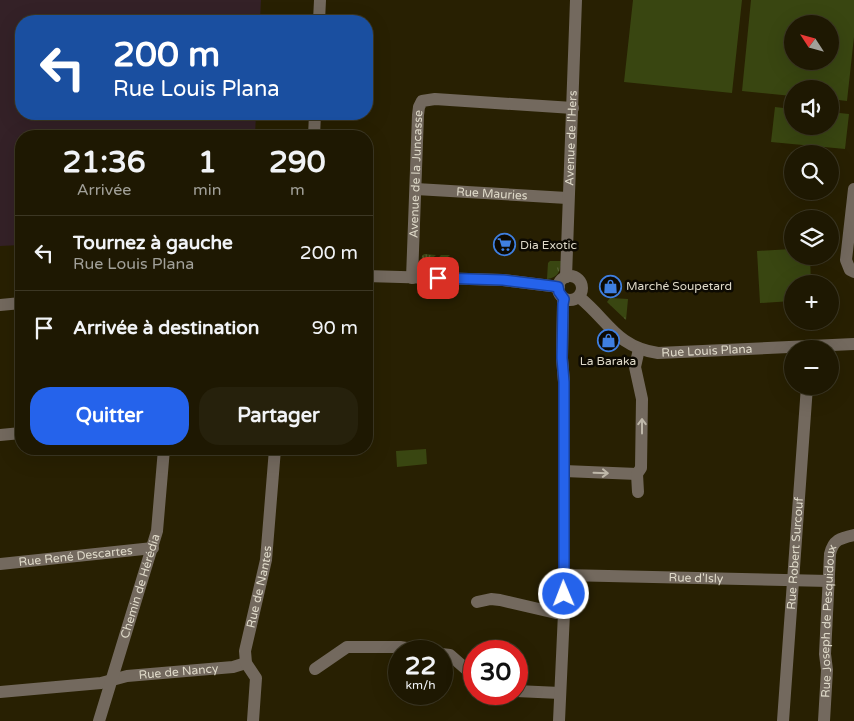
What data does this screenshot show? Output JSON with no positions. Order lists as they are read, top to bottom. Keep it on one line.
{"streets":{"street":["Avenue de l'Hers","Avenue de la Juncasse","Rue Mauries","Rue Louis Plana","Rue Robert Surcouf","Rue René Descartes","Rue d'Isly","Chemin de Hérédia","Rue de Nantes","Rue Joseph de Pesquidoux","Rue de Nancy"]},"crossings":[["Avenue de l'Hers","Avenue de la Juncasse"],["Avenue de l'Hers","Rue Mauries"],["Avenue de l'Hers","Rue Louis Plana"],["Avenue de la Juncasse","Rue Mauries"],["Rue Robert Surcouf","Rue d'Isly"],["Rue René Descartes","Chemin de Hérédia"],["Rue d'Isly","Rue Joseph de Pesquidoux"],["Chemin de Hérédia","Rue de Nancy"],["Rue de Nantes","Rue de Nancy"]],"places":{"supermarket":["Dia Exotic"],"shop":["Marché Soupetard","La Baraka"]},"north":"top left","page":{"map_buttons":["+","−"],"turn":["200 m","Rue Louis Plana"],"eta":["21:36","Arrivée","1","min","290","m"],"list":[{"name":"Tournez à gauche","note":"Rue Louis Plana","value":"200 m"},{"name":"Arrivée à destination","value":"90 m"}],"buttons":["Quitter","Partager"],"speed":"22 km/h","limit":"30"}}
